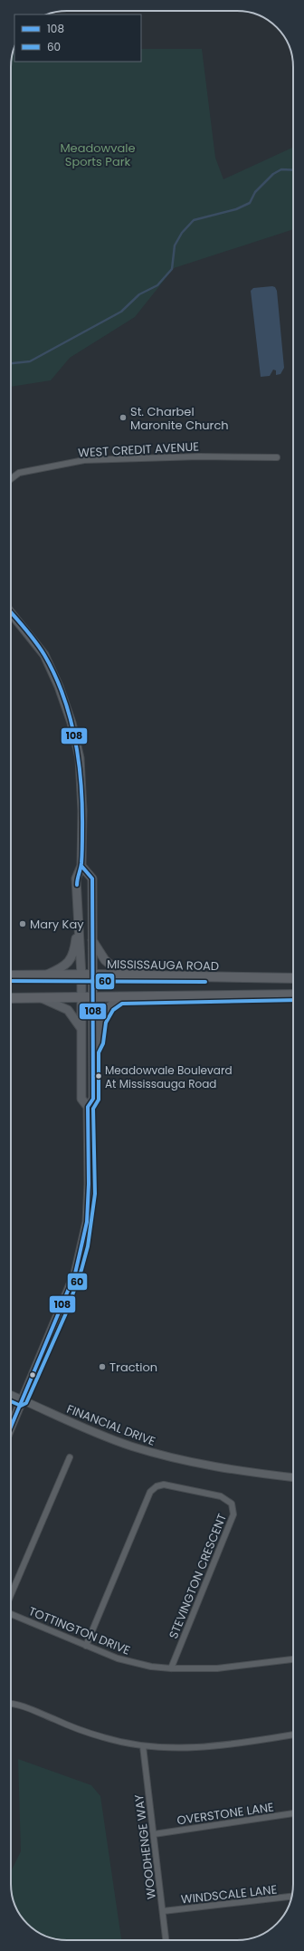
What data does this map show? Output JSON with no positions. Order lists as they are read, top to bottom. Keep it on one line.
{"streets":{"main road":["MISSISSAUGA ROAD"],"street":["WEST CREDIT AVENUE","FINANCIAL DRIVE","STEVINGTON CRESCENT","TOTTINGTON DRIVE","OVERSTONE LANE","WOODHENGE WAY","WINDSCALE LANE"]},"crossings":[["STEVINGTON CRESCENT","TOTTINGTON DRIVE"],["OVERSTONE LANE","WOODHENGE WAY"],["WOODHENGE WAY","WINDSCALE LANE"]],"parks":["Meadowvale Sports Park"],"places":["St. Charbel Maronite Church","Mary Kay","Meadowvale Boulevard At Mississauga Road","Traction"],"lines":["transit line 108","transit line 60"],"legend":["108","60"]}
